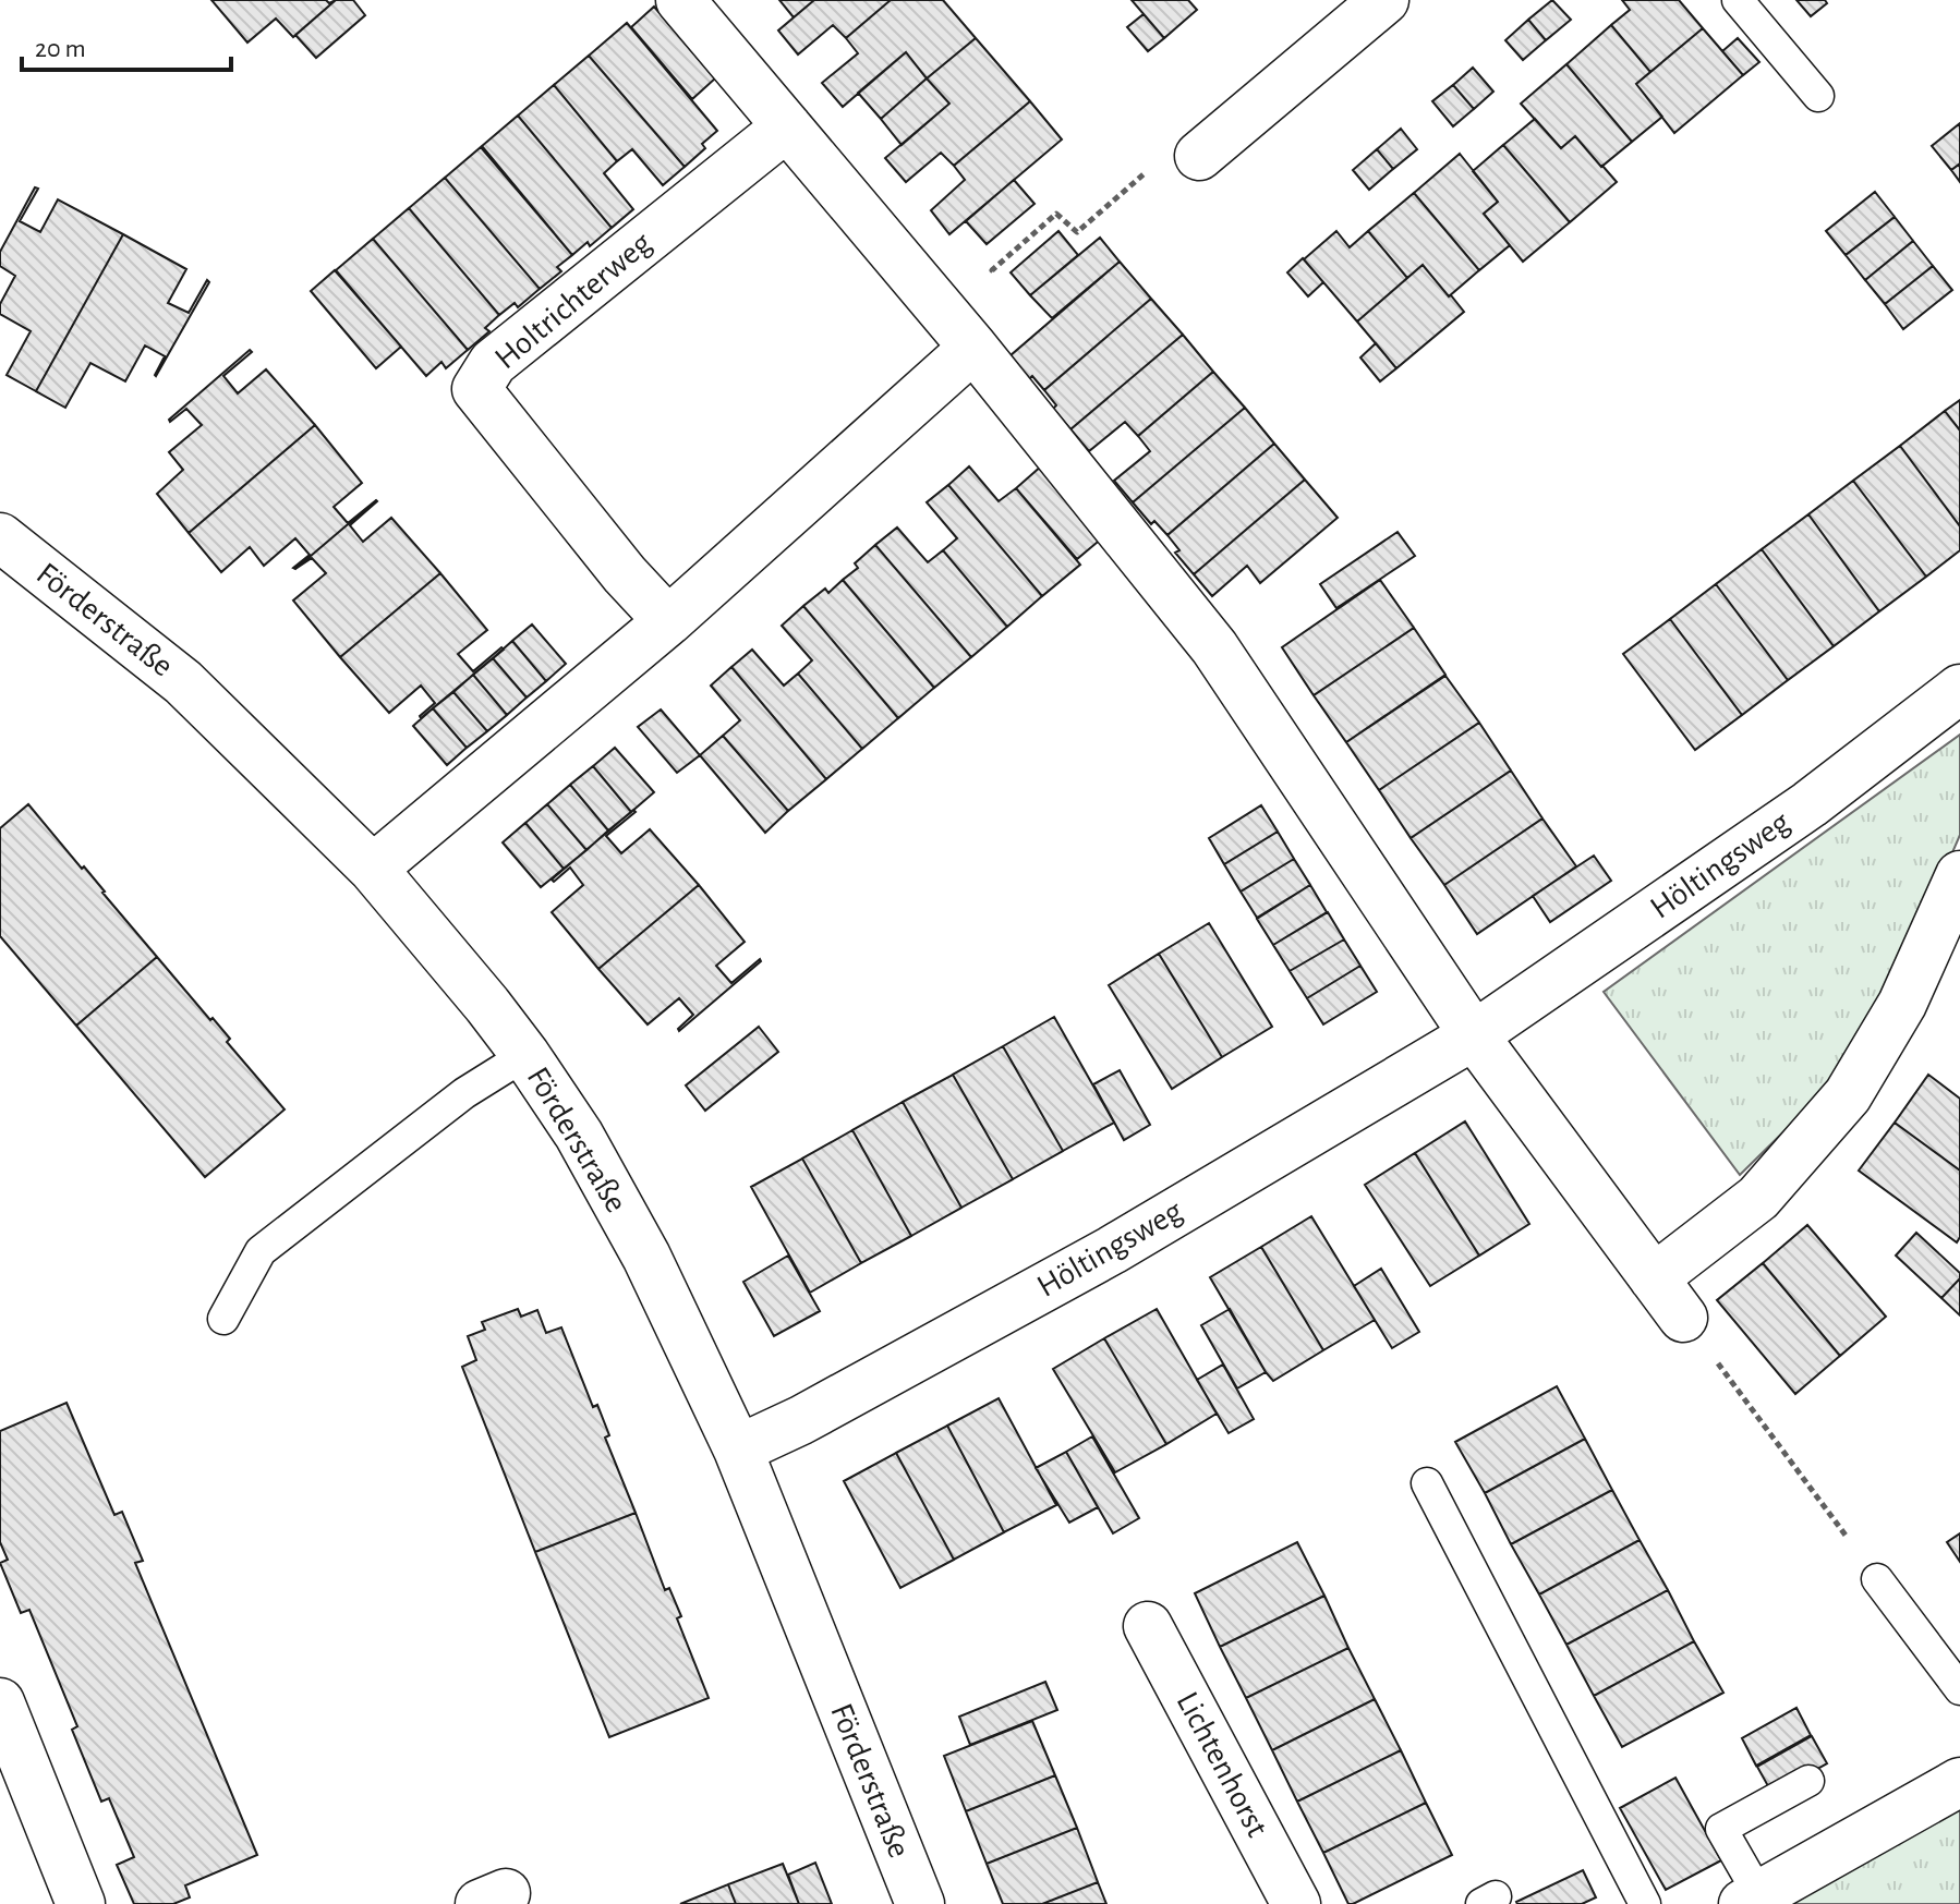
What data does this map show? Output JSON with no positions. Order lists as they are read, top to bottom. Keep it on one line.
{"streets":{"street":["Holtrichterweg","Förderstraße","Höltingsweg","Lichtenhorst"]},"crossings":[["Förderstraße","Höltingsweg"]],"scale_bar":"20 m"}
